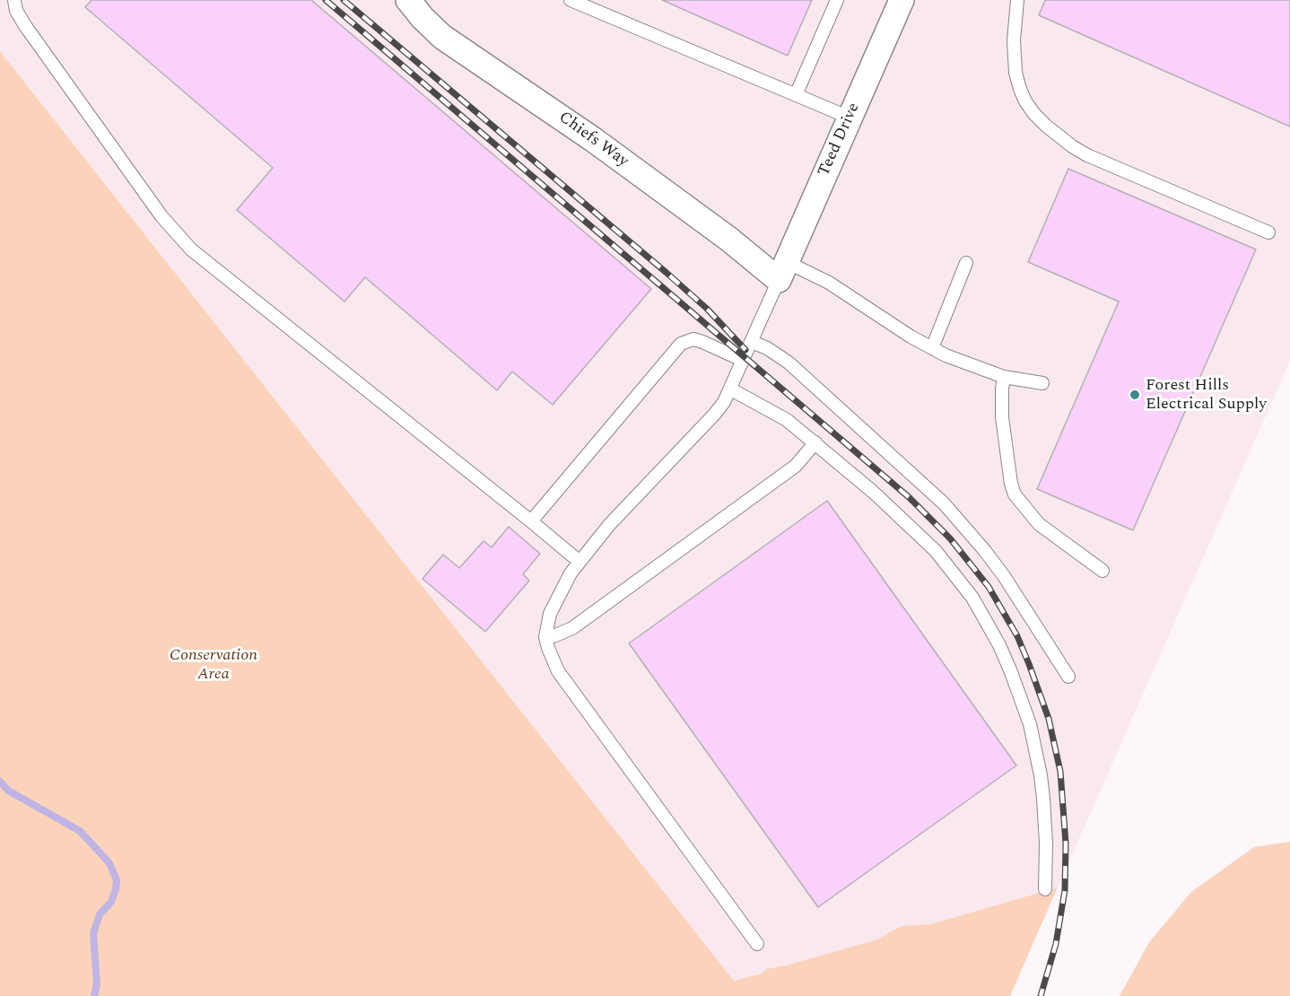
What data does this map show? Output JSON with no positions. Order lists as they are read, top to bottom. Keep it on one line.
{"streets":{"street":["Chiefs Way","Teed Drive"]},"crossings":[["Chiefs Way","Teed Drive"]],"parks":["Conservation Area"],"places":["Forest Hills Electrical Supply"]}
